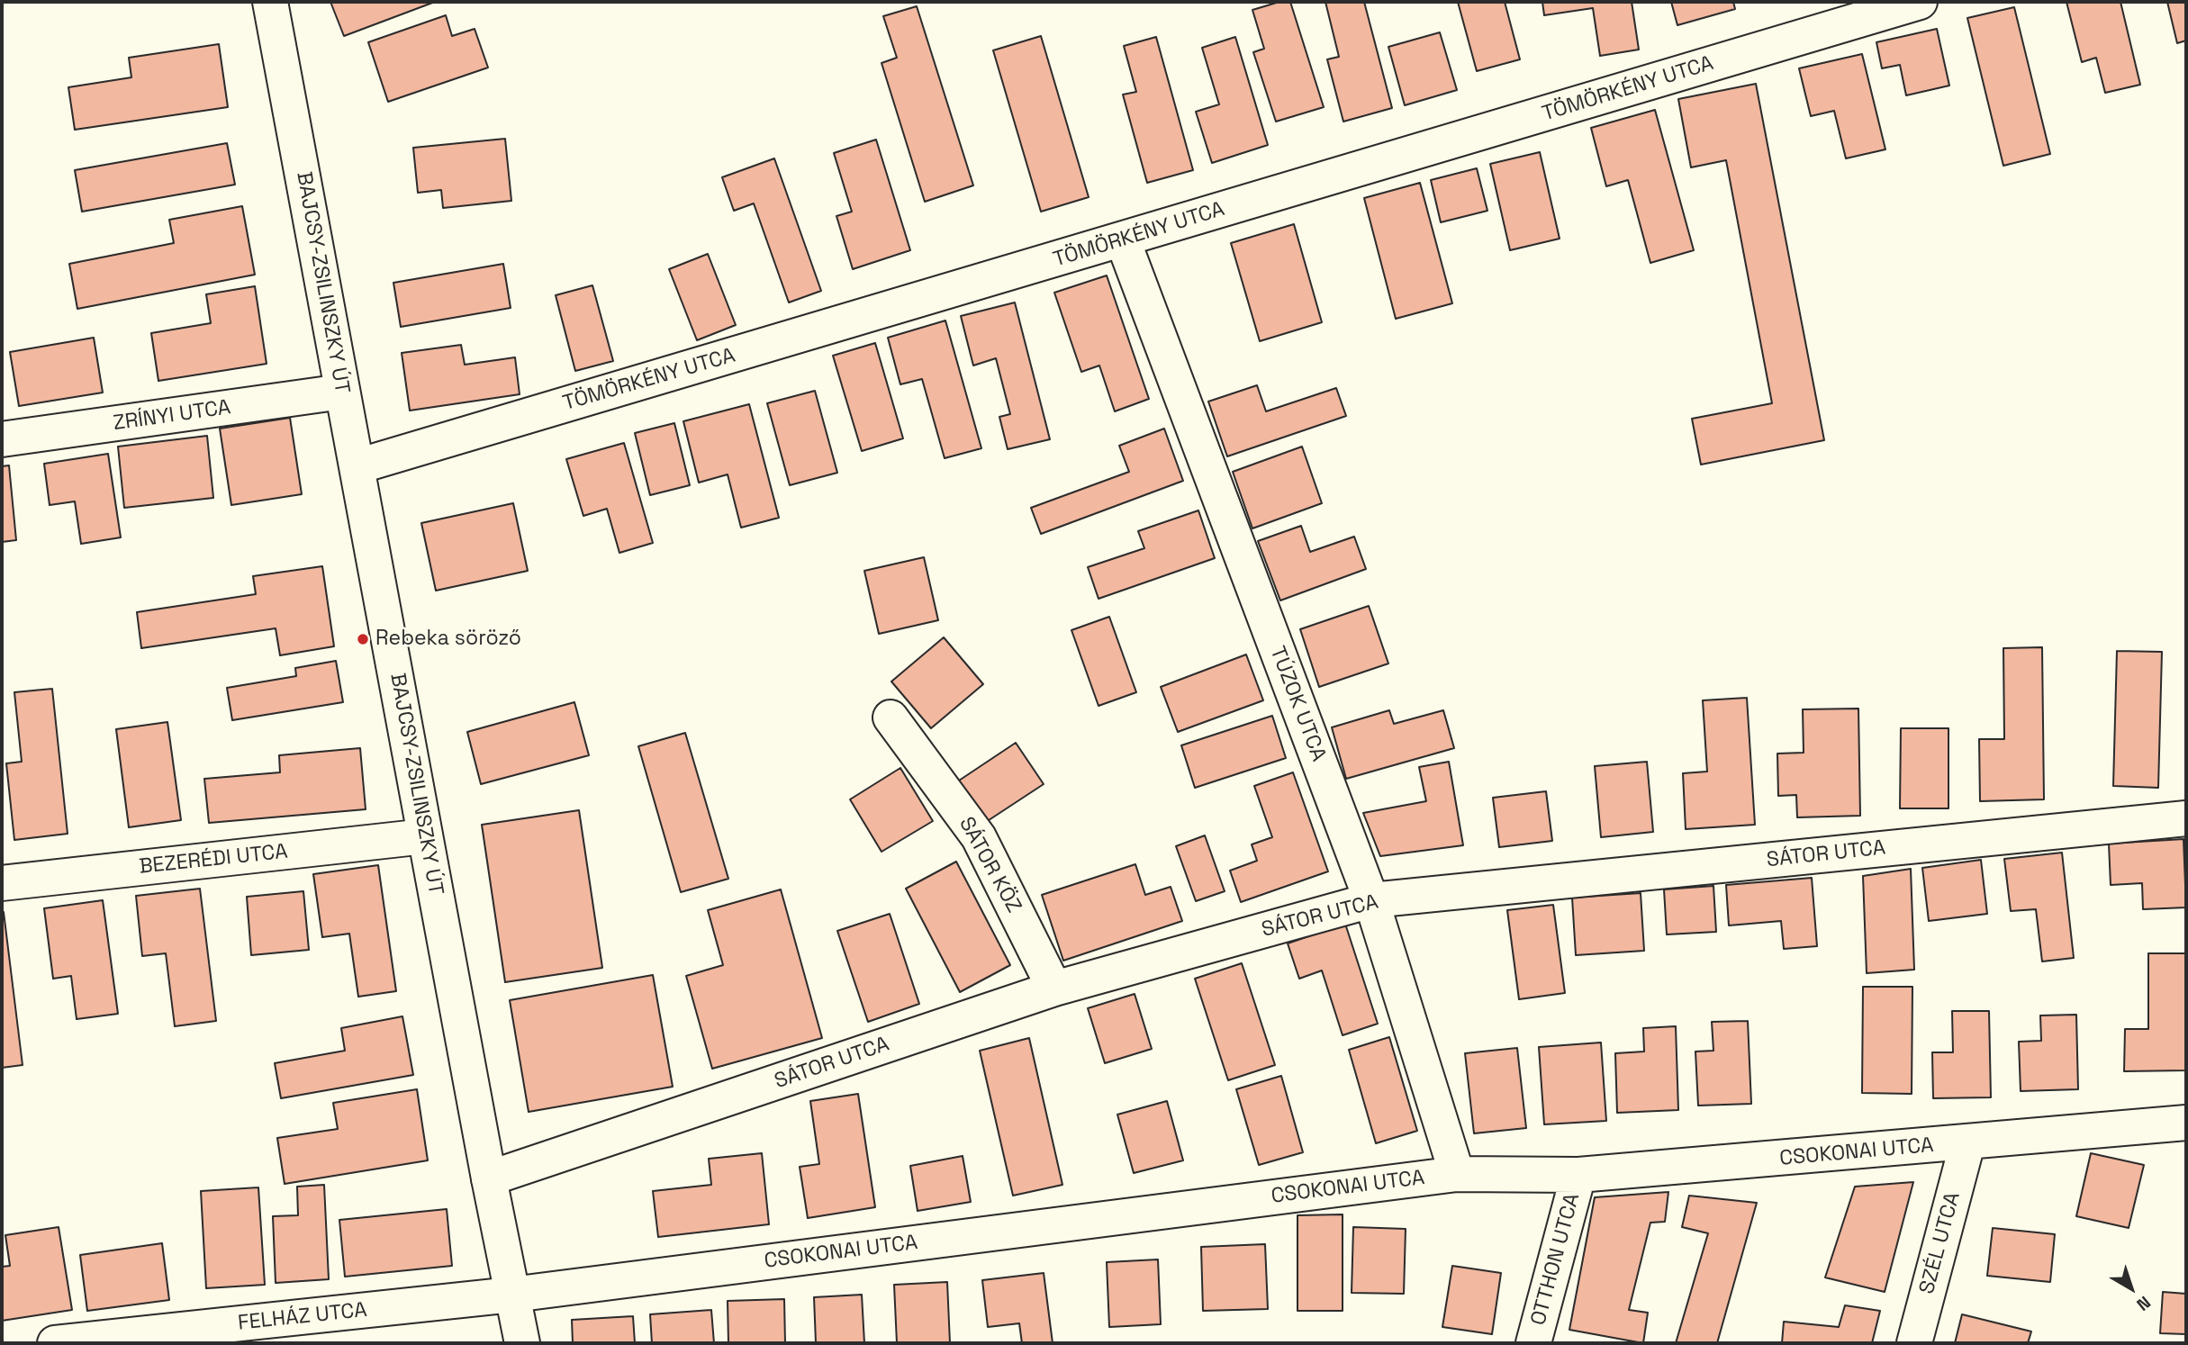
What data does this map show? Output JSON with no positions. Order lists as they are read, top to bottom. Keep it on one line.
{"streets":{"street":["TÖMÖRKÉNY UTCA","BAJCSY-ZSILINSZKY ÚT","ZRÍNYI UTCA","TÚZOK UTCA","SÁTOR UTCA","BEZERÉDI UTCA","SÁTOR KÖZ","CSOKONAI UTCA","SZÉL UTCA","OTTHON UTCA","FELHÁZ UTCA"]},"crossings":[["TÖMÖRKÉNY UTCA","BAJCSY-ZSILINSZKY ÚT"],["TÖMÖRKÉNY UTCA","TÚZOK UTCA"],["BAJCSY-ZSILINSZKY ÚT","ZRÍNYI UTCA"],["BAJCSY-ZSILINSZKY ÚT","SÁTOR UTCA"],["BAJCSY-ZSILINSZKY ÚT","BEZERÉDI UTCA"],["BAJCSY-ZSILINSZKY ÚT","CSOKONAI UTCA"],["BAJCSY-ZSILINSZKY ÚT","FELHÁZ UTCA"],["TÚZOK UTCA","SÁTOR UTCA"],["TÚZOK UTCA","CSOKONAI UTCA"],["SÁTOR UTCA","SÁTOR KÖZ"],["CSOKONAI UTCA","SZÉL UTCA"],["CSOKONAI UTCA","OTTHON UTCA"],["CSOKONAI UTCA","FELHÁZ UTCA"]],"places":["Rebeka söröző"],"north":"bottom right"}
